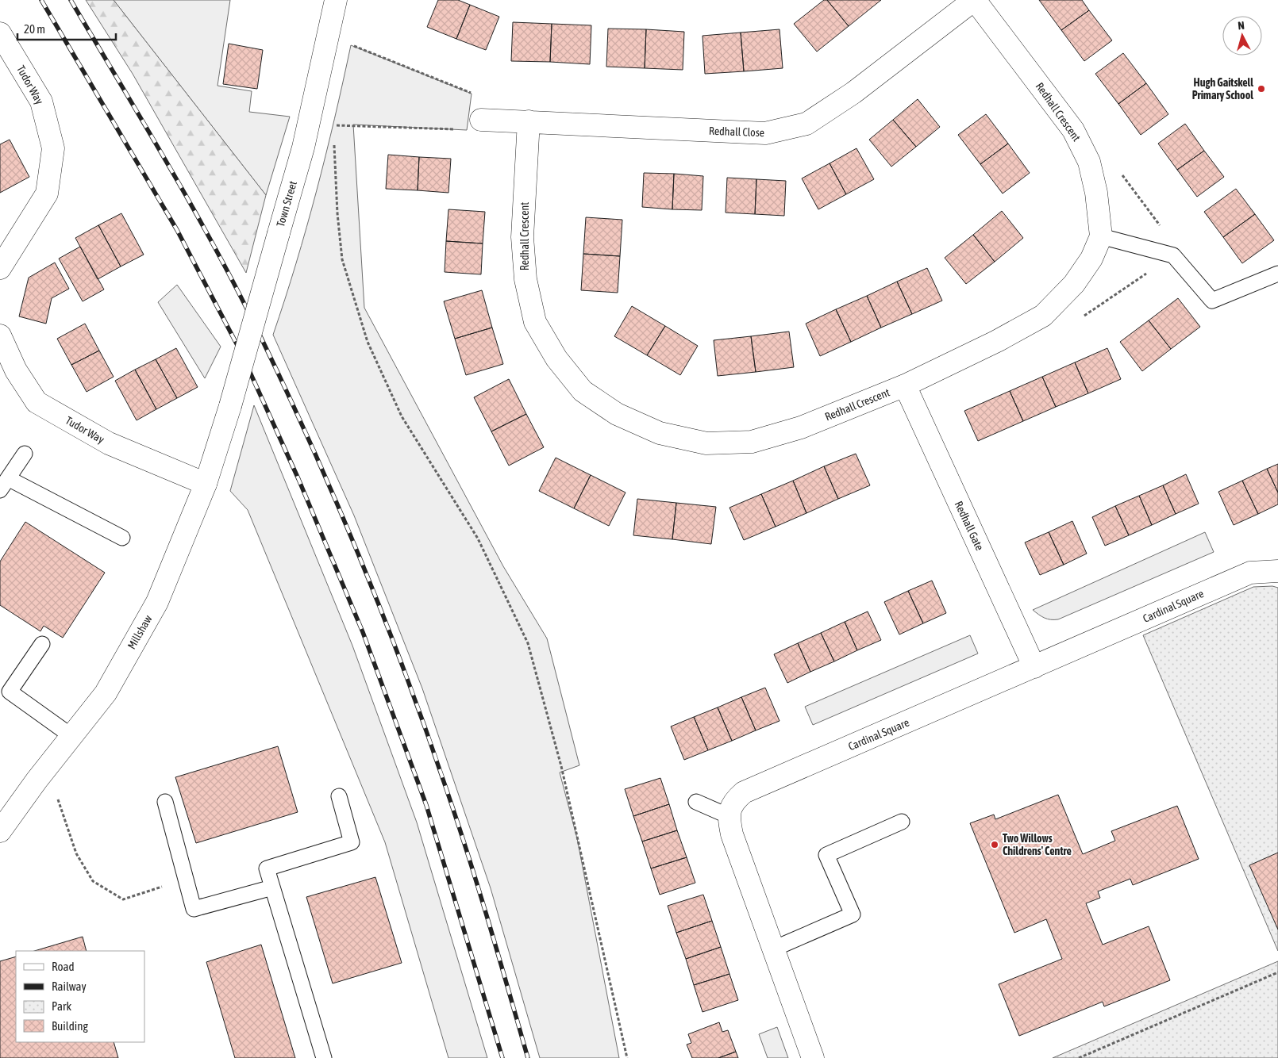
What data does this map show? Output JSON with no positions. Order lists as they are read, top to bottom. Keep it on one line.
{"streets":{"street":["Tudor Way","Redhall Crescent","Redhall Close","Town Street","Redhall Gate","Cardinal Square","Millshaw"]},"crossings":[["Tudor Way","Millshaw"],["Redhall Crescent","Redhall Close"],["Redhall Crescent","Redhall Gate"],["Town Street","Millshaw"],["Redhall Gate","Cardinal Square"]],"places":["Hugh Gaitskell Primary School","Two Willows Childrens' Centre"],"legend":["Road","Railway","Park","Building"],"scale_bar":"20 m","north":"top"}
